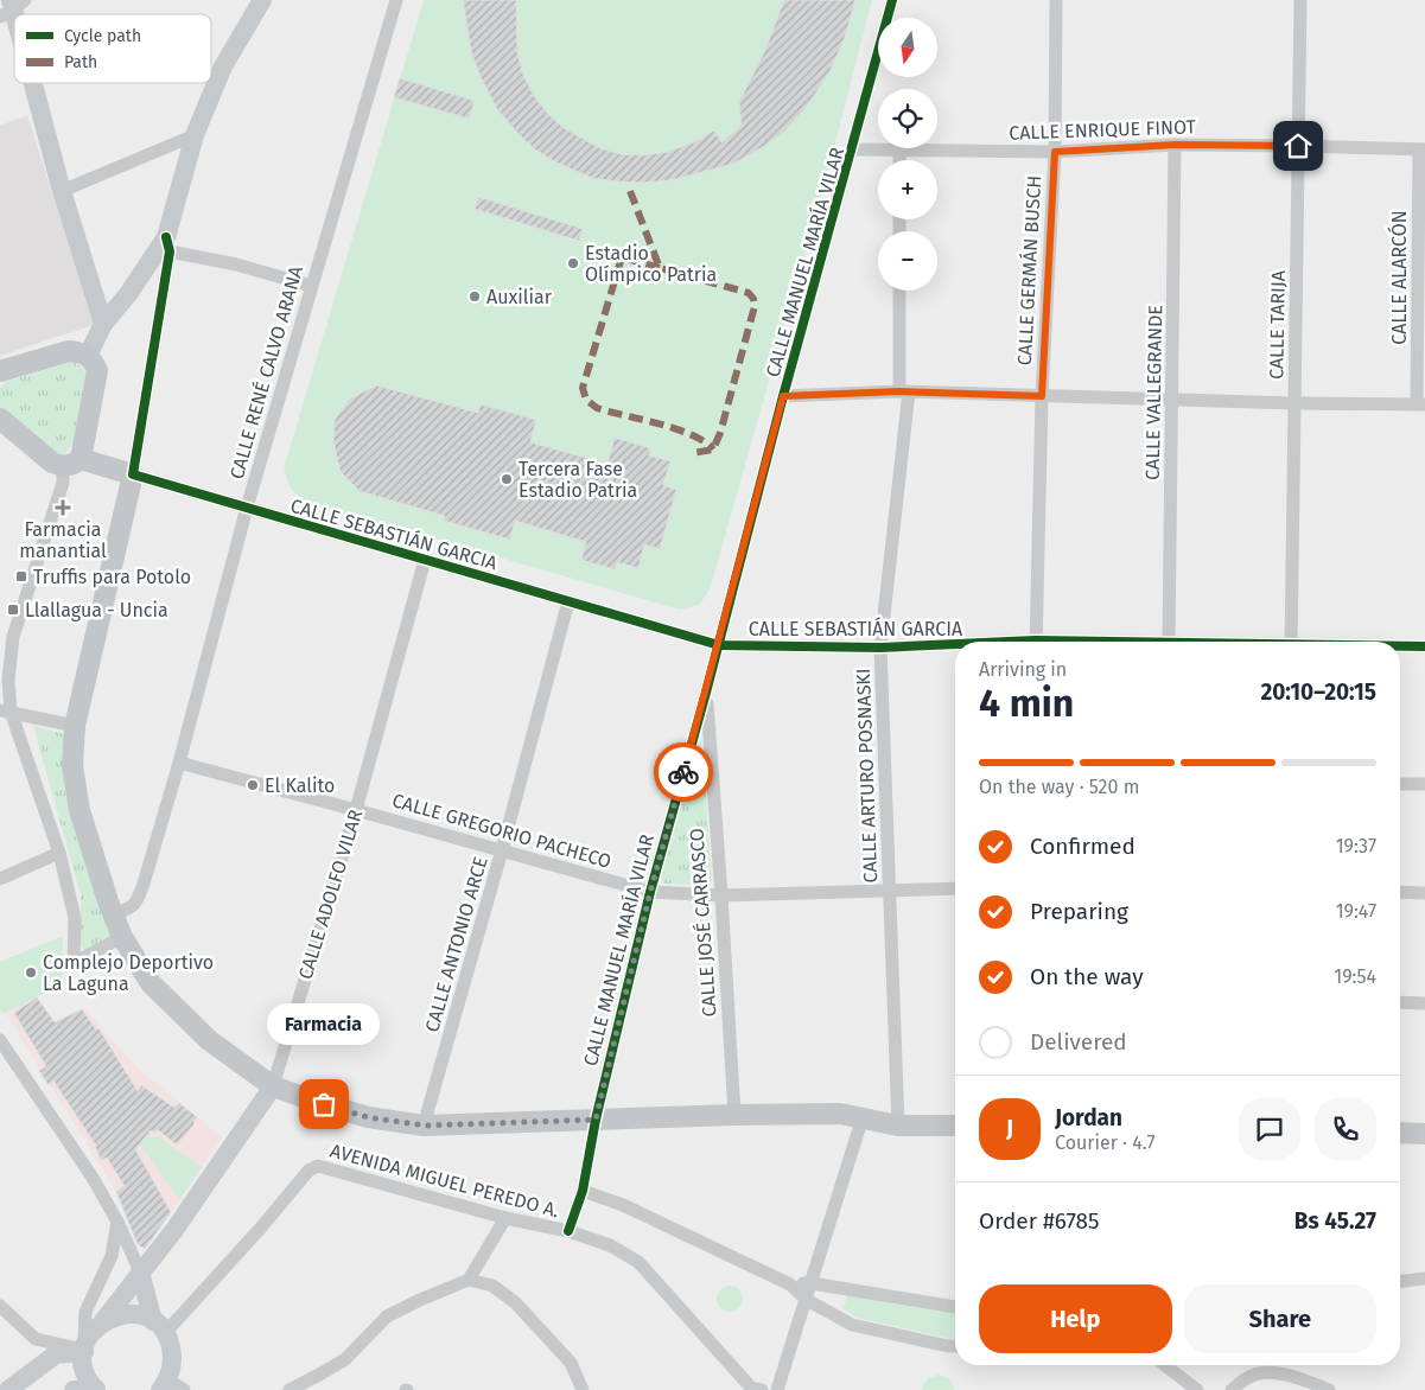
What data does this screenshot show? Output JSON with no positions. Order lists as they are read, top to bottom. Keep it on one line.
{"streets":{"main road":["CALLE SEBASTIÁN GARCIA","CALLE ADOLFO VILAR"],"street":["CALLE ENRIQUE FINOT","CALLE MANUEL MARÍA VILAR","CALLE GERMÁN BUSCH","CALLE ALARCÓN","CALLE TARIJA","CALLE RENÉ CALVO ARANA","CALLE VALLEGRANDE","CALLE ARTURO POSNASKI","CALLE GREGORIO PACHECO","CALLE JOSÉ CARRASCO","CALLE ANTONIO ARCE","AVENIDA MIGUEL PEREDO A."]},"crossings":[["CALLE ENRIQUE FINOT","CALLE MANUEL MARÍA VILAR"],["CALLE ENRIQUE FINOT","CALLE GERMÁN BUSCH"],["CALLE ENRIQUE FINOT","CALLE ALARCÓN"],["CALLE ENRIQUE FINOT","CALLE TARIJA"],["CALLE ENRIQUE FINOT","CALLE VALLEGRANDE"],["CALLE MANUEL MARÍA VILAR","CALLE SEBASTIÁN GARCIA"],["CALLE MANUEL MARÍA VILAR","CALLE GREGORIO PACHECO"],["CALLE MANUEL MARÍA VILAR","CALLE JOSÉ CARRASCO"],["CALLE MANUEL MARÍA VILAR","AVENIDA MIGUEL PEREDO A."],["CALLE RENÉ CALVO ARANA","CALLE SEBASTIÁN GARCIA"],["CALLE RENÉ CALVO ARANA","CALLE GREGORIO PACHECO"],["CALLE SEBASTIÁN GARCIA","CALLE ARTURO POSNASKI"],["CALLE SEBASTIÁN GARCIA","CALLE ADOLFO VILAR"],["CALLE SEBASTIÁN GARCIA","CALLE ANTONIO ARCE"],["CALLE ARTURO POSNASKI","CALLE GREGORIO PACHECO"],["CALLE GREGORIO PACHECO","CALLE ADOLFO VILAR"],["CALLE GREGORIO PACHECO","CALLE JOSÉ CARRASCO"],["CALLE GREGORIO PACHECO","CALLE ANTONIO ARCE"]],"places":{"other":["Estadio Olímpico Patria","Auxiliar","Tercera Fase Estadio Patria","El Kalito","Complejo Deportivo La Laguna","Farmacia"],"health":["Farmacia manantial"],"transit":["Truffis para Potolo","Llallagua - Uncia"]},"legend":["Cycle path","Path"],"north":"bottom","page":{"map_buttons":["+","−"],"heading":["4 min","Arriving in","20:10–20:15"],"panel":["Jordan","Courier · 4.7","Order #6785","Bs 45.27"],"bar":"On the way · 520 m","list":[["Confirmed","19:37"],["Preparing","19:47"],["On the way","19:54"],"Delivered"],"bubble":"Farmacia","round":"J","buttons":["Help","Share"]}}
